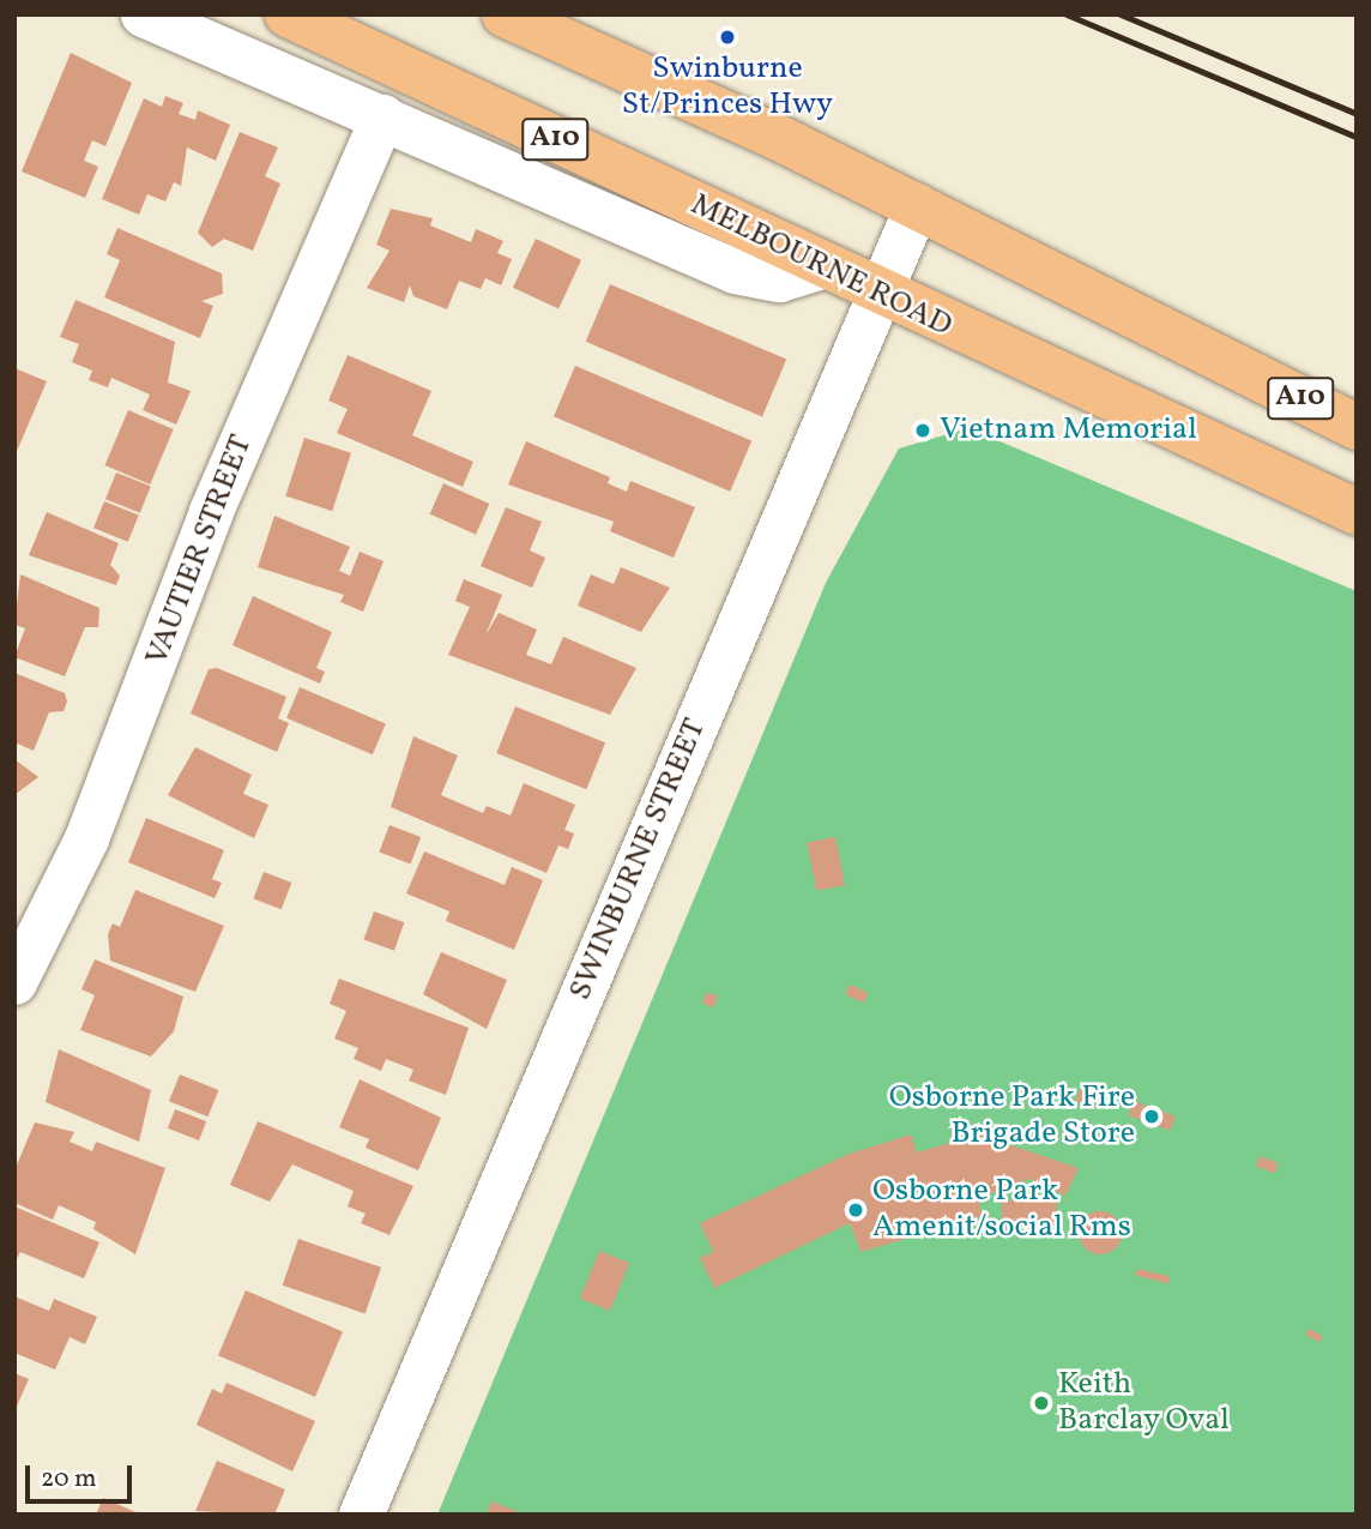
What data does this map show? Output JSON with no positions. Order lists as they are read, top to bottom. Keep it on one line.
{"streets":{"highway":["A10","MELBOURNE ROAD"],"street":["VAUTIER STREET","SWINBURNE STREET"]},"crossings":[["A10","SWINBURNE STREET"],["MELBOURNE ROAD","SWINBURNE STREET"]],"places":["Swinburne St/Princes Hwy","Vietnam Memorial","Osborne Park Fire Brigade Store","Osborne Park Amenit/social Rms","Keith Barclay Oval"],"scale_bar":"20 m"}
